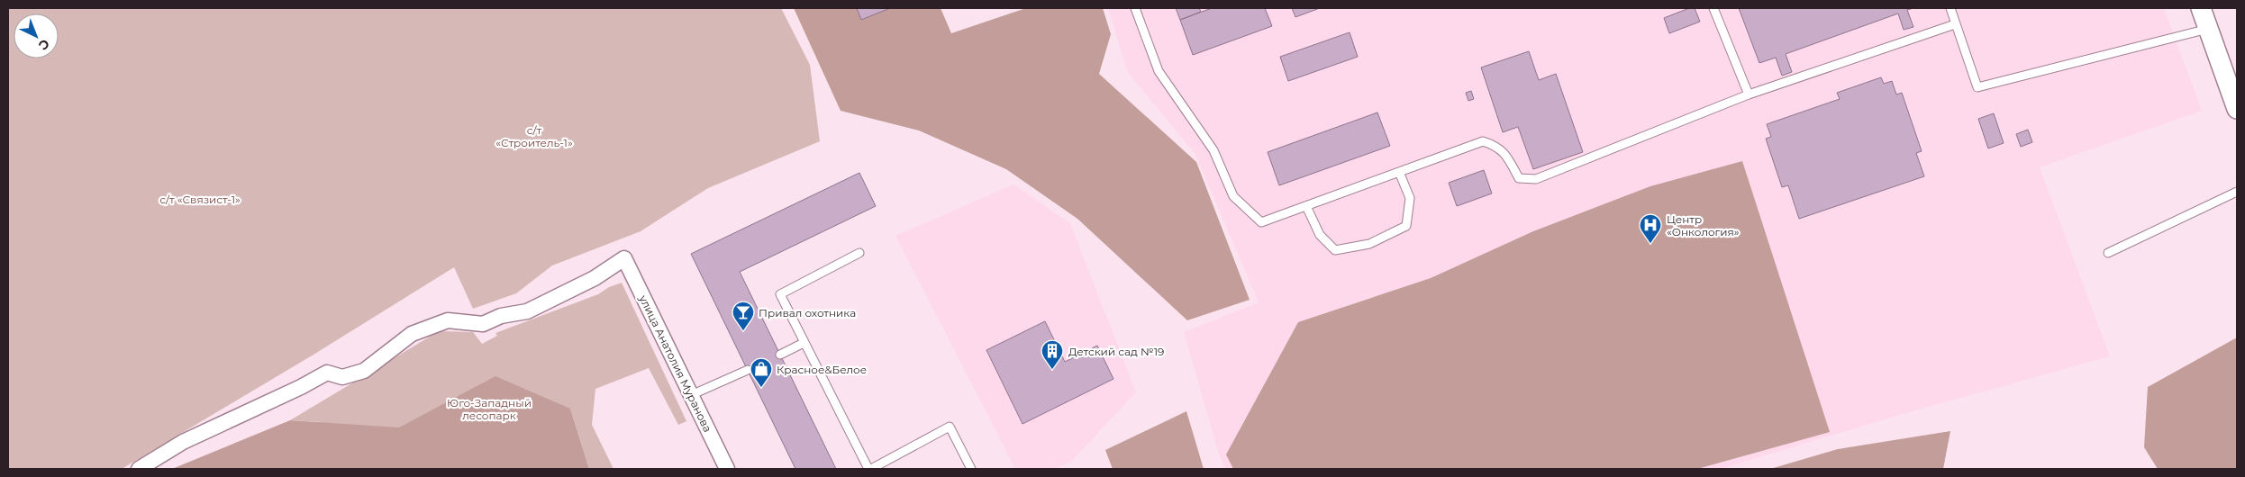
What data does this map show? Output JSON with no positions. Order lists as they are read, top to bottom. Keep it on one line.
{"streets":{"street":["улица Анатолия Муранова"]},"parks":["с/т «Строитель-1»","с/т «Связист-1»","Юго-Западный лесопарк"],"places":{"hospital":["Центр «Онкология»"],"bar":["Привал охотника"],"building":["Детский сад №19"],"shop":["Красное&Белое"]},"north":"bottom right"}
